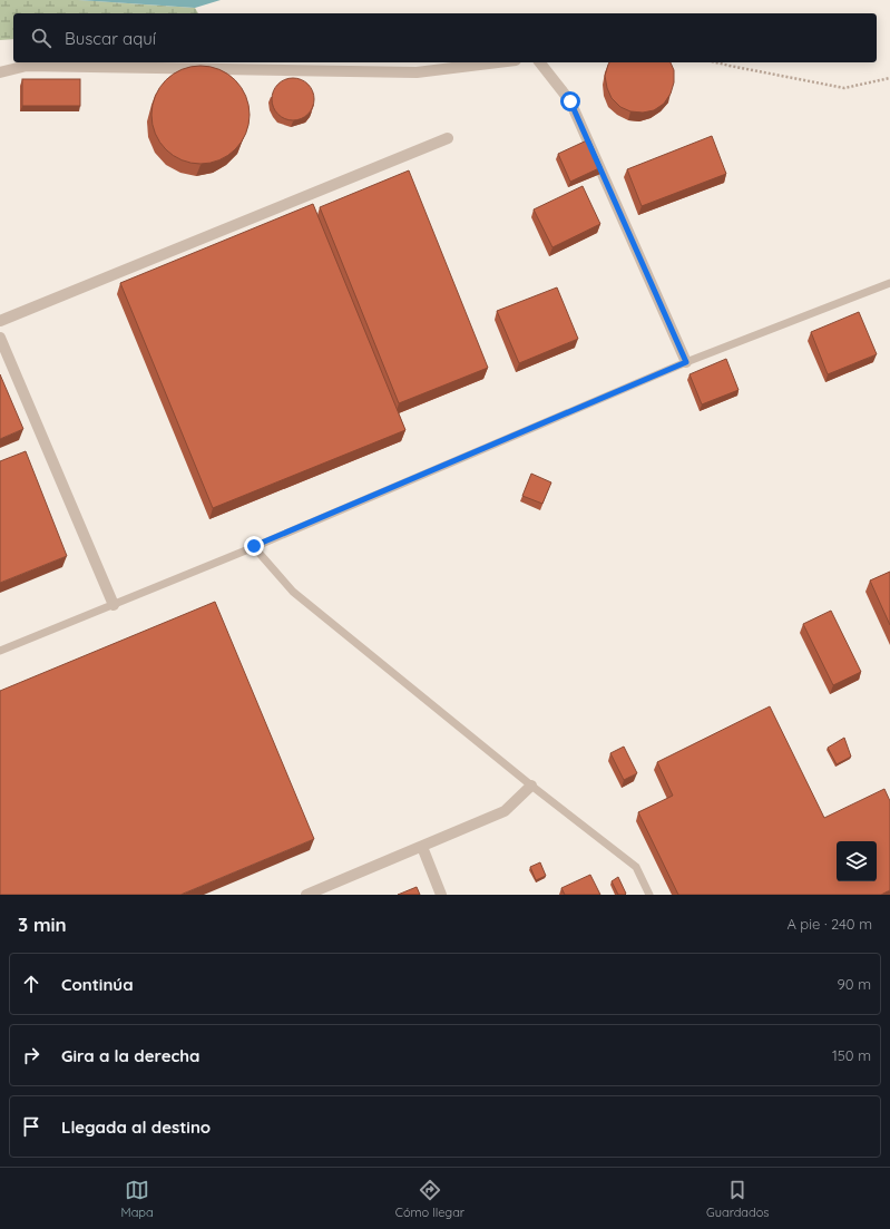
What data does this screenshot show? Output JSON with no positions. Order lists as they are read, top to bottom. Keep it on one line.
{"page":{"search":"Buscar aquí","heading":["3 min","A pie · 240 m"],"list":[["Continúa","90 m"],["Gira a la derecha","150 m"],"Llegada al destino"],"nav":["Mapa","Cómo llegar","Guardados"]}}
